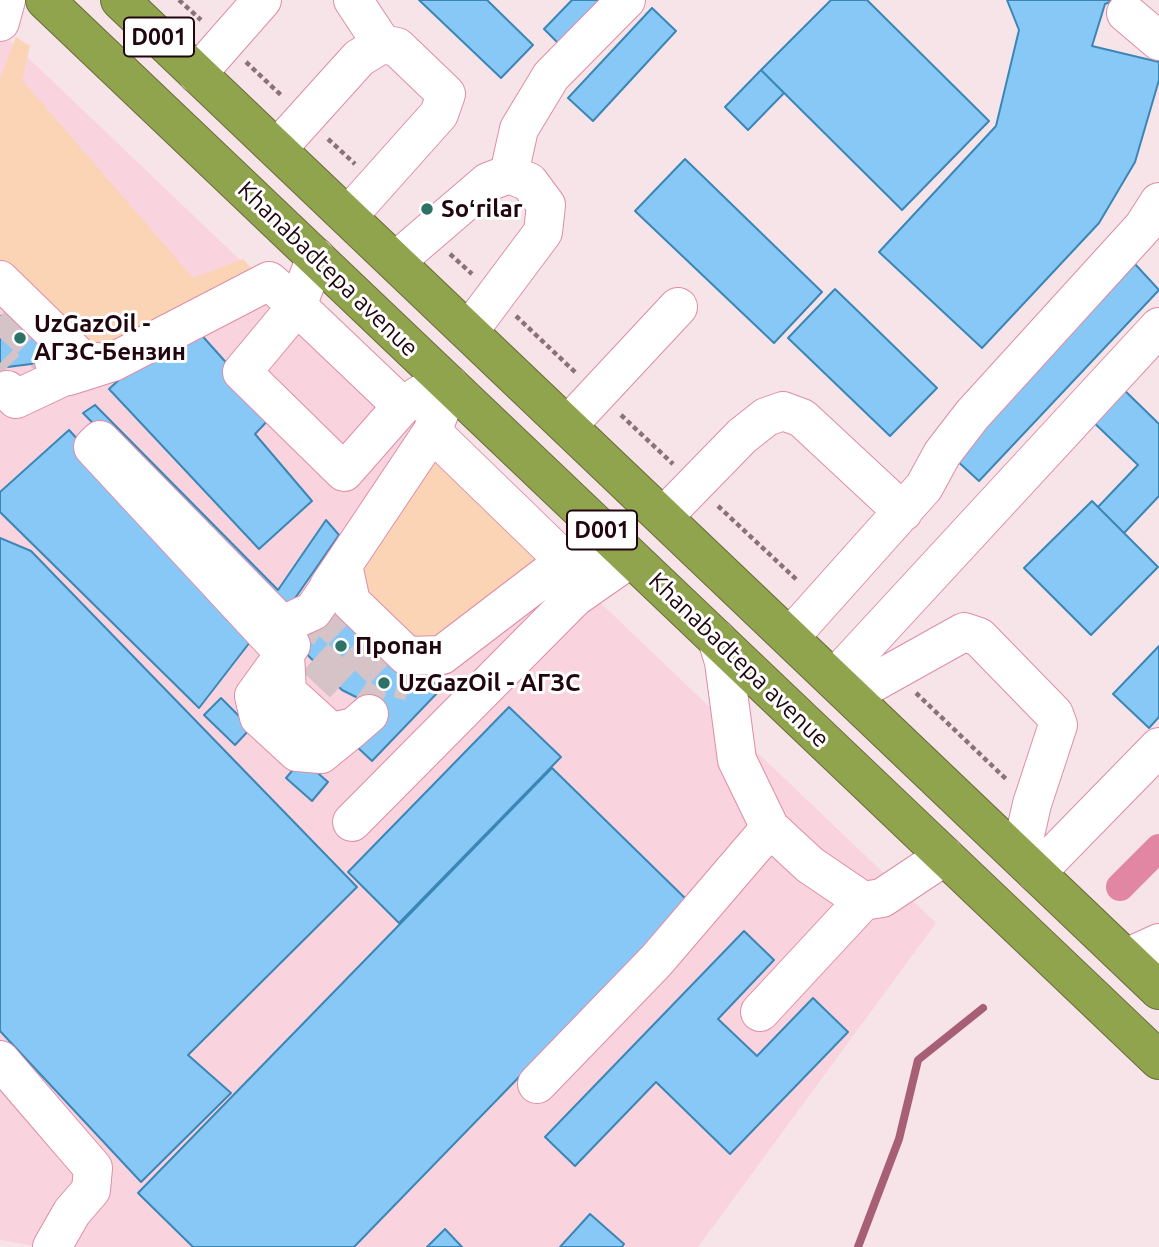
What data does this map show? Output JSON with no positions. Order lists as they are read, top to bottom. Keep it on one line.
{"streets":{"highway":["D001","Khanabadtepa avenue"]},"places":["Soʻrilar","UzGazOil - АГЗС-Бензин","Пропан","UzGazOil - АГЗС"]}
